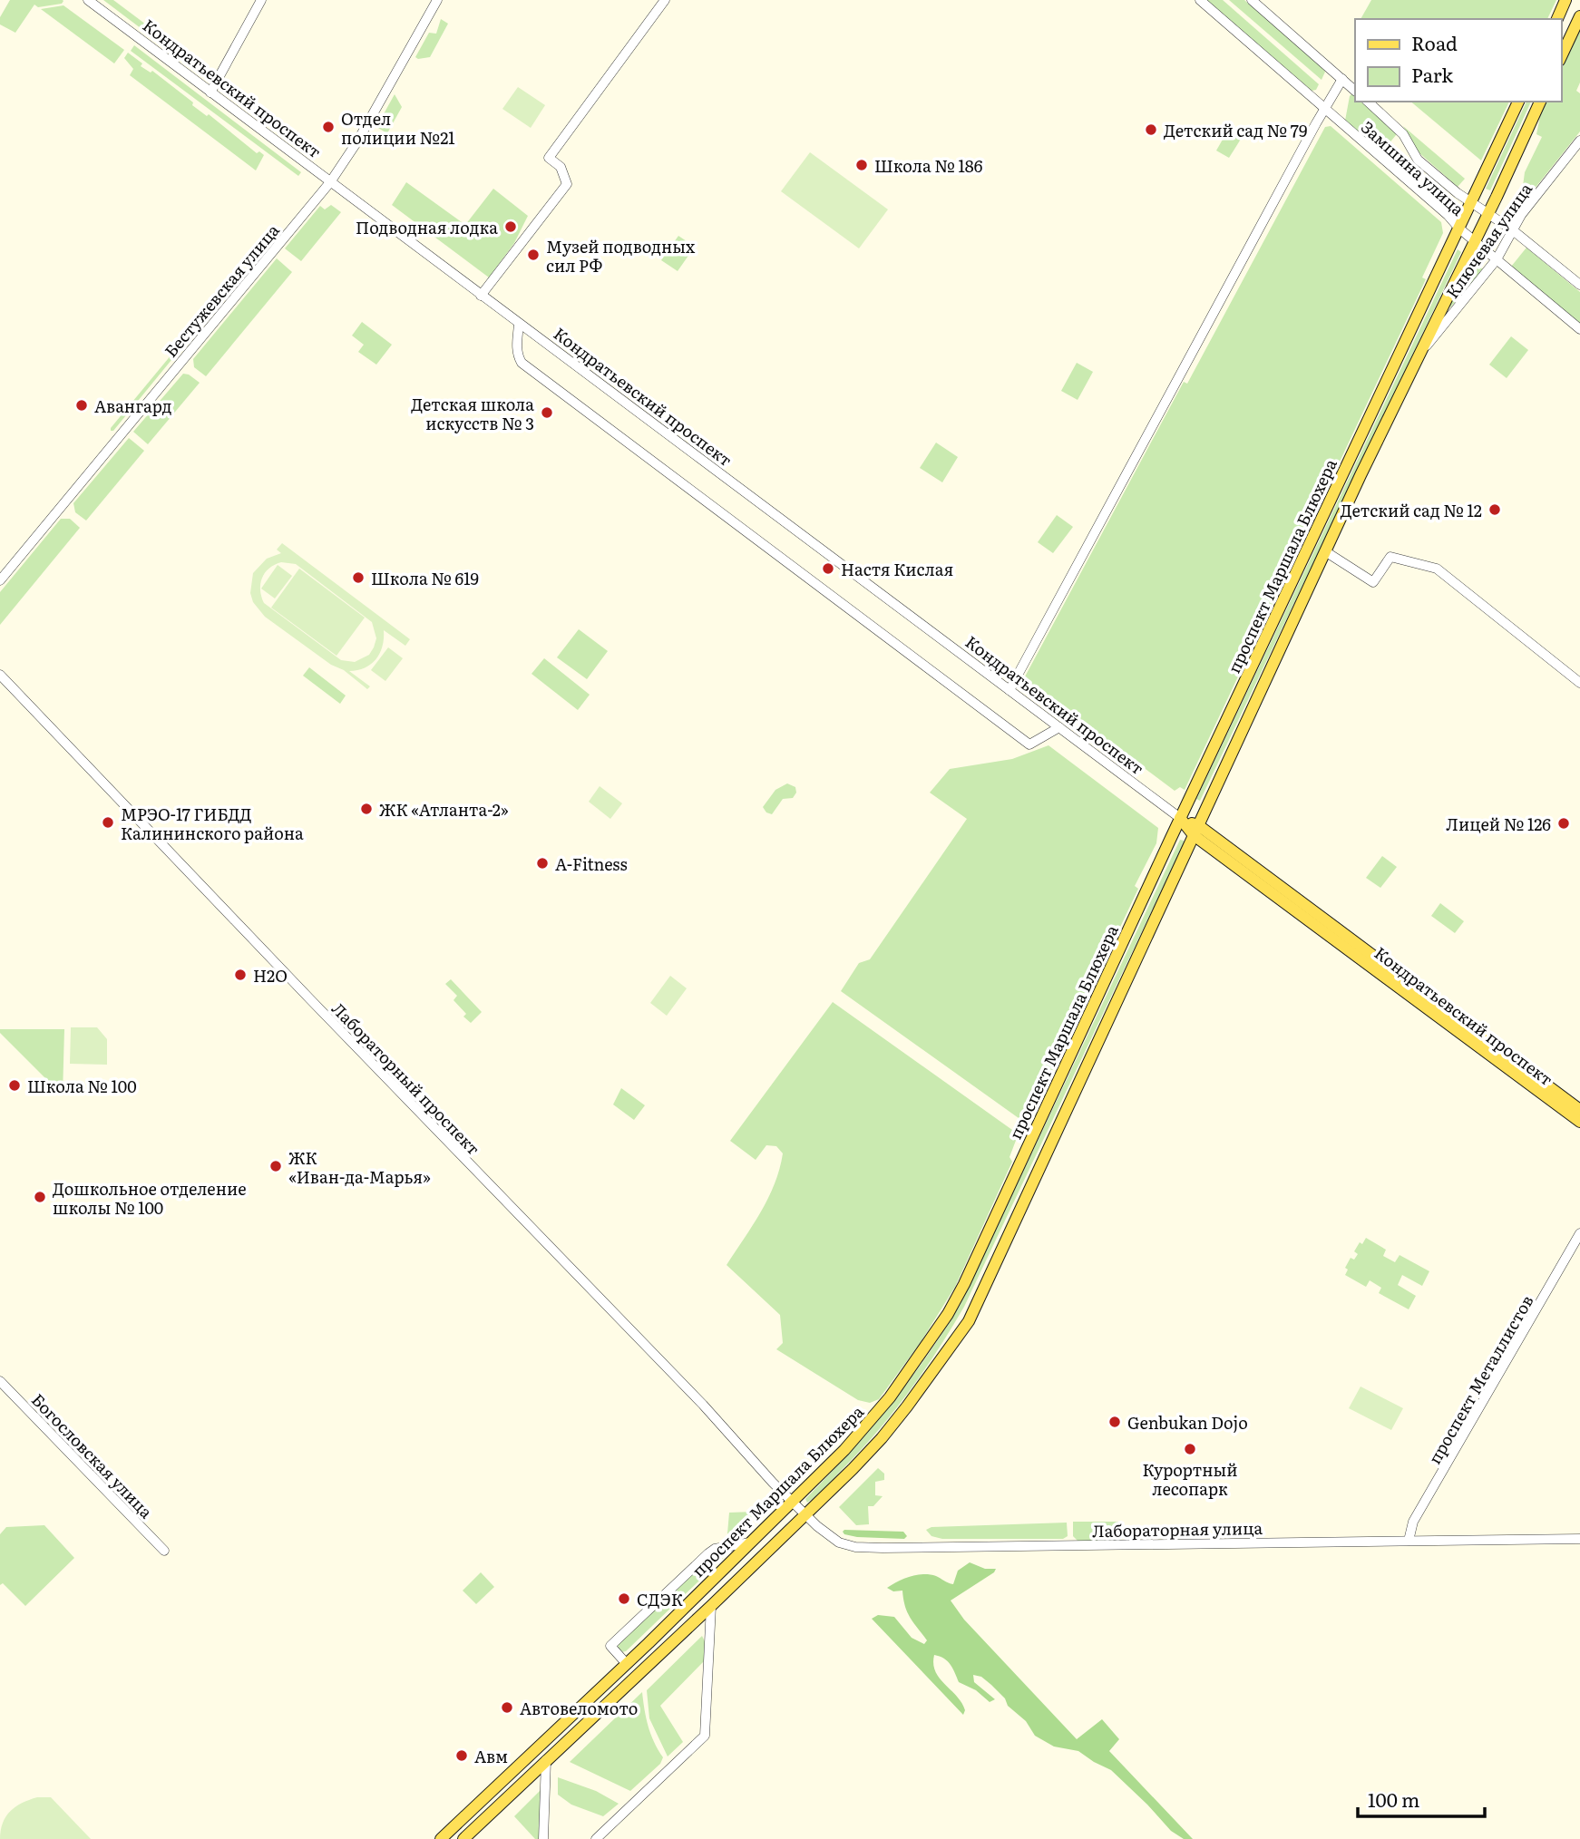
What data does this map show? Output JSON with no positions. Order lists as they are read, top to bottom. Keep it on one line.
{"streets":{"main road":["Кондратьевский проспект","проспект Маршала Блюхера"],"street":["Замшина улица","Ключевая улица","Бестужевская улица","Лабораторный проспект","проспект Металлистов","Богословская улица","Лабораторная улица"]},"crossings":[["Кондратьевский проспект","Бестужевская улица"],["Кондратьевский проспект","проспект Маршала Блюхера"],["Замшина улица","Ключевая улица"],["Замшина улица","проспект Маршала Блюхера"],["Ключевая улица","проспект Маршала Блюхера"],["проспект Маршала Блюхера","Лабораторный проспект"],["проспект Маршала Блюхера","Лабораторная улица"],["Лабораторный проспект","Лабораторная улица"],["проспект Металлистов","Лабораторная улица"]],"places":["Отдел полиции №21","Детский сад № 79","Школа № 186","Подводная лодка","Музей подводных сил РФ","Авангард","Детская школа искусств № 3","Детский сад № 12","Настя Кислая","Школа № 619","ЖК «Атланта-2»","МРЭО-17 ГИБДД Калининского района","Лицей № 126","A-Fitness","H2O","Школа № 100","ЖК «Иван-да-Марья»","Дошкольное отделение школы № 100","Genbukan Dojo","Курортный лесопарк","СДЭК","Автовеломото","Авм"],"legend":["Road","Park"],"scale_bar":"100 m"}
